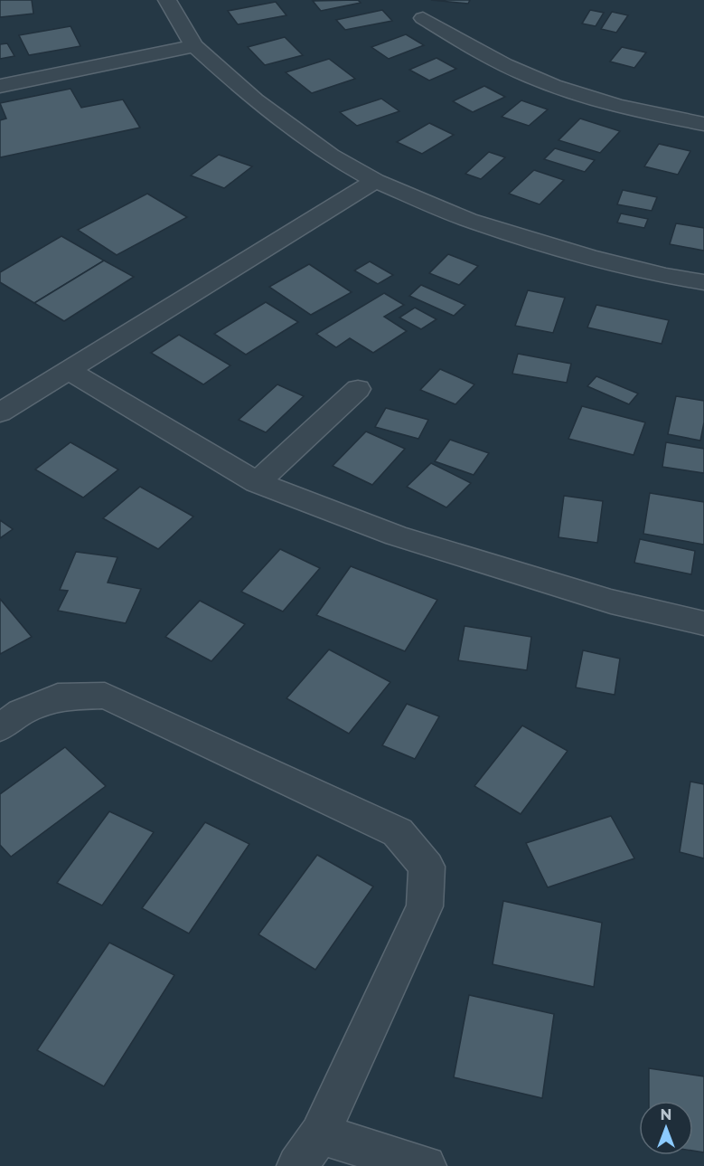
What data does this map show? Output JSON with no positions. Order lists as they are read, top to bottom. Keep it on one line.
{"north":"top"}
